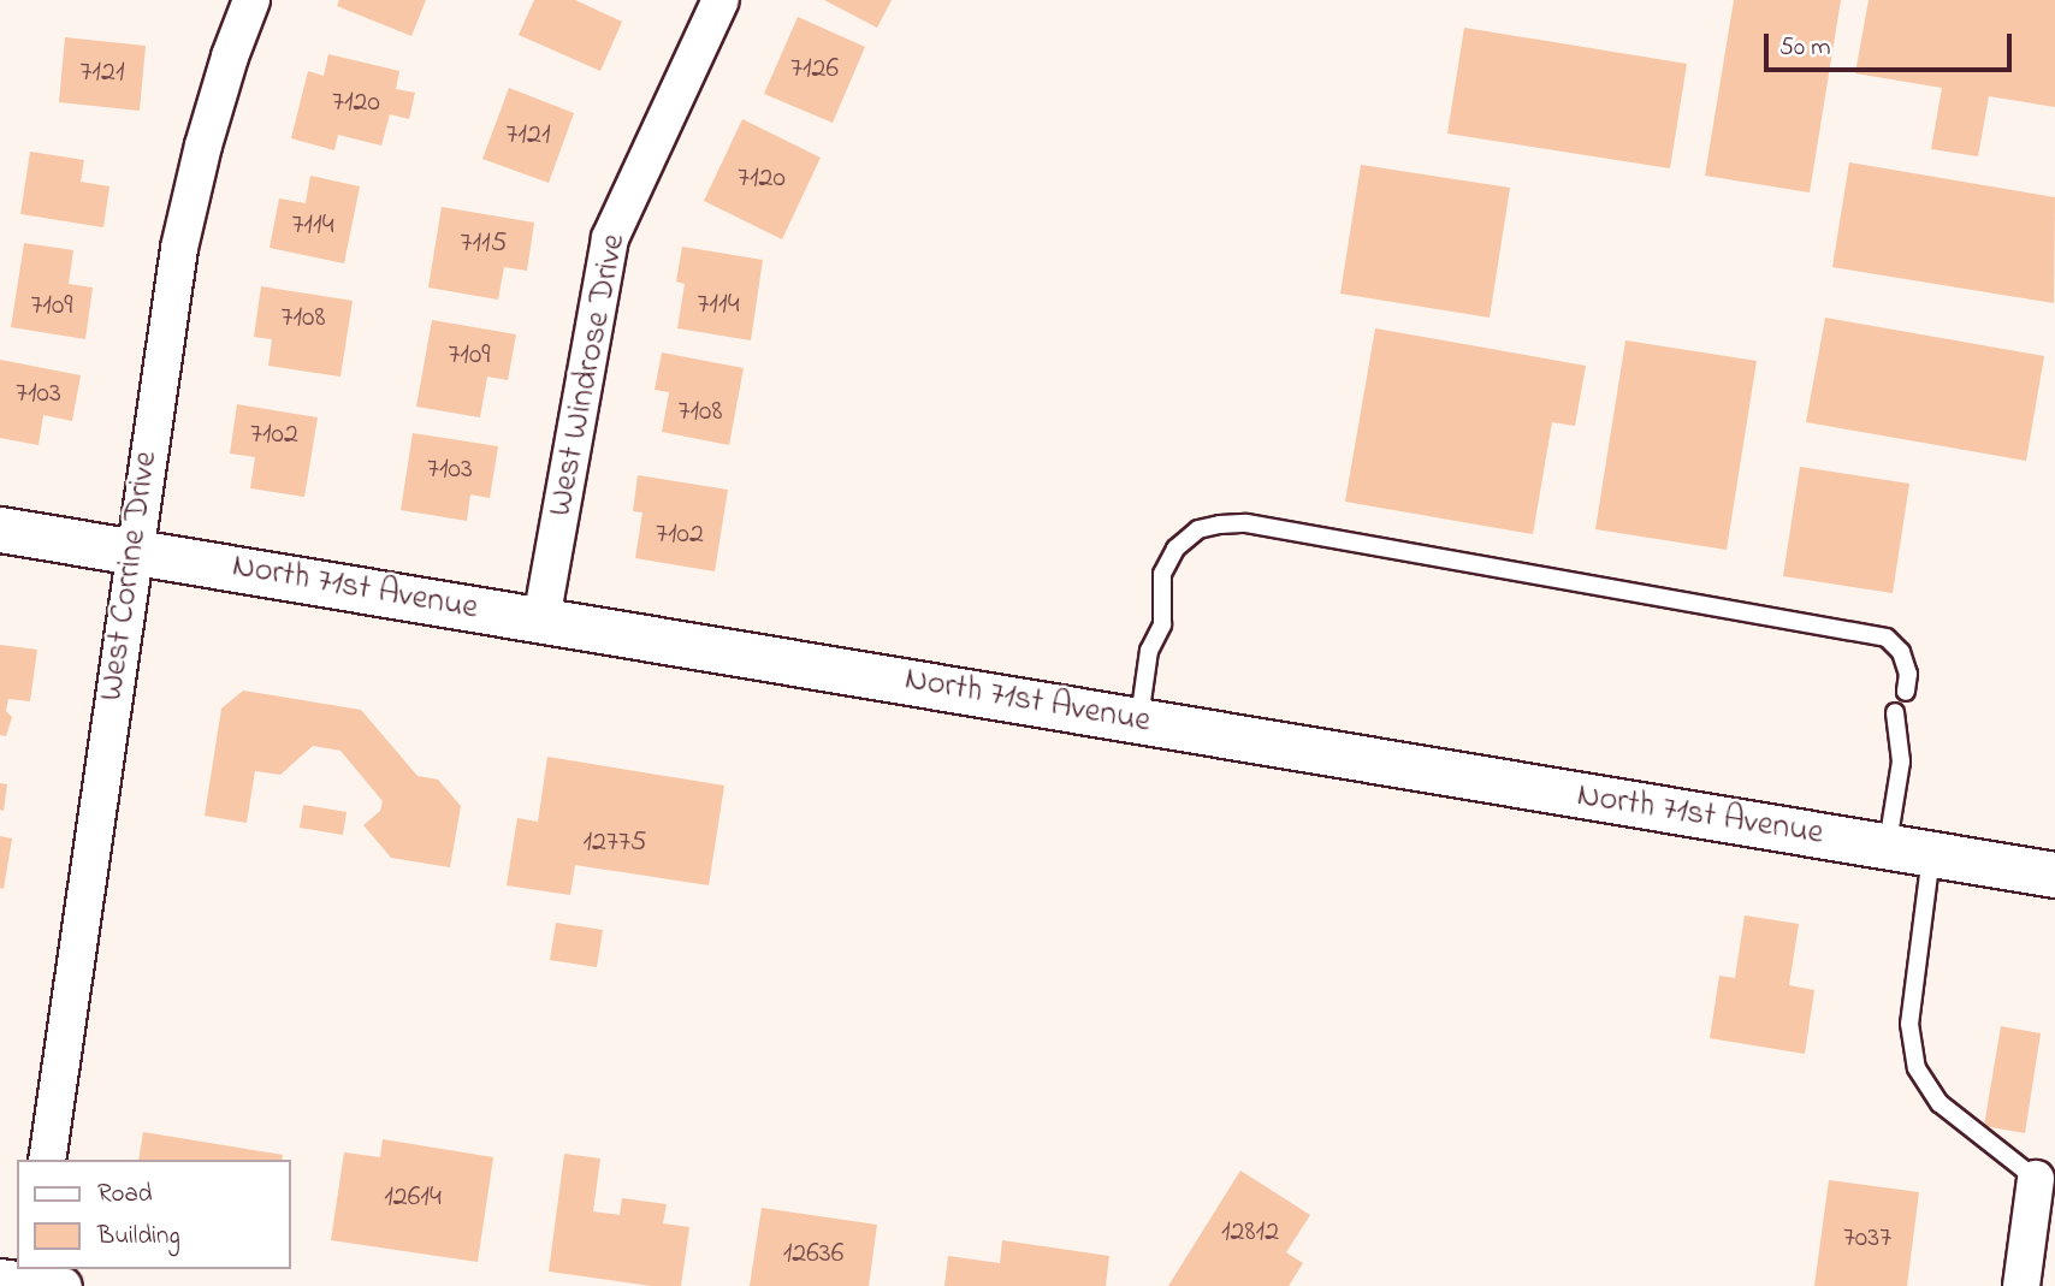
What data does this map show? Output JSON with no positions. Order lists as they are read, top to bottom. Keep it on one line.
{"streets":{"street":["West Windrose Drive","West Corrine Drive","North 71st Avenue"]},"crossings":[["West Windrose Drive","North 71st Avenue"],["West Corrine Drive","North 71st Avenue"]],"house_numbers":["7126","7121","7120","7121","7120","7114","7115","7114","7109","7108","7109","7103","7108","7102","7103","7102","12775","12614","12812","7037","12636"],"legend":["Road","Building"],"scale_bar":"50 m"}
